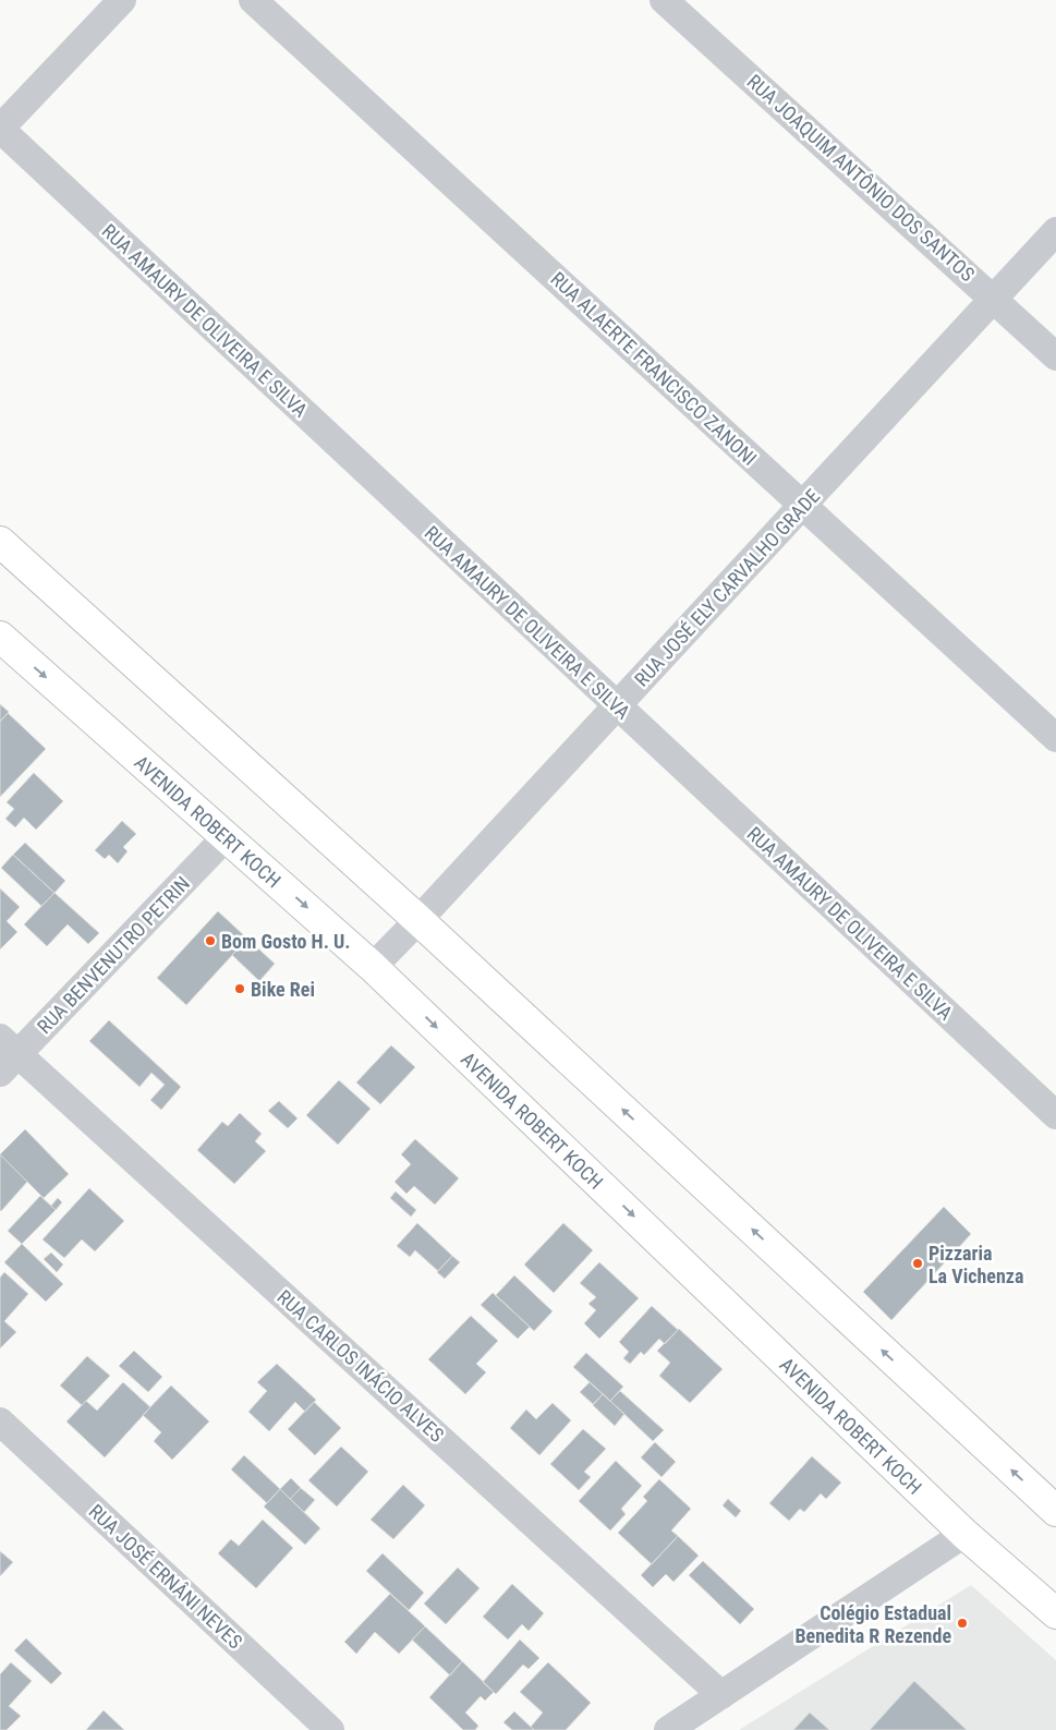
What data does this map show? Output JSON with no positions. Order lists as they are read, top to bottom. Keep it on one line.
{"streets":{"main road":["AVENIDA ROBERT KOCH"],"street":["RUA JOAQUIM ANTÔNIO DOS SANTOS","RUA AMAURY DE OLIVEIRA E SILVA","RUA ALAERTE FRANCISCO ZANONI","RUA JOSÉ ELY CARVALHO GRADE","RUA BENVENUTRO PETRIN","RUA CARLOS INÁCIO ALVES","RUA JOSÉ ERNÂNI NEVES"]},"crossings":[["RUA JOAQUIM ANTÔNIO DOS SANTOS","RUA JOSÉ ELY CARVALHO GRADE"],["RUA AMAURY DE OLIVEIRA E SILVA","RUA JOSÉ ELY CARVALHO GRADE"],["RUA ALAERTE FRANCISCO ZANONI","RUA JOSÉ ELY CARVALHO GRADE"],["RUA JOSÉ ELY CARVALHO GRADE","AVENIDA ROBERT KOCH"],["AVENIDA ROBERT KOCH","RUA BENVENUTRO PETRIN"],["RUA BENVENUTRO PETRIN","RUA CARLOS INÁCIO ALVES"]],"places":["Bom Gosto H. U.","Bike Rei","Pizzaria La Vichenza","Colégio Estadual Benedita R Rezende"]}
